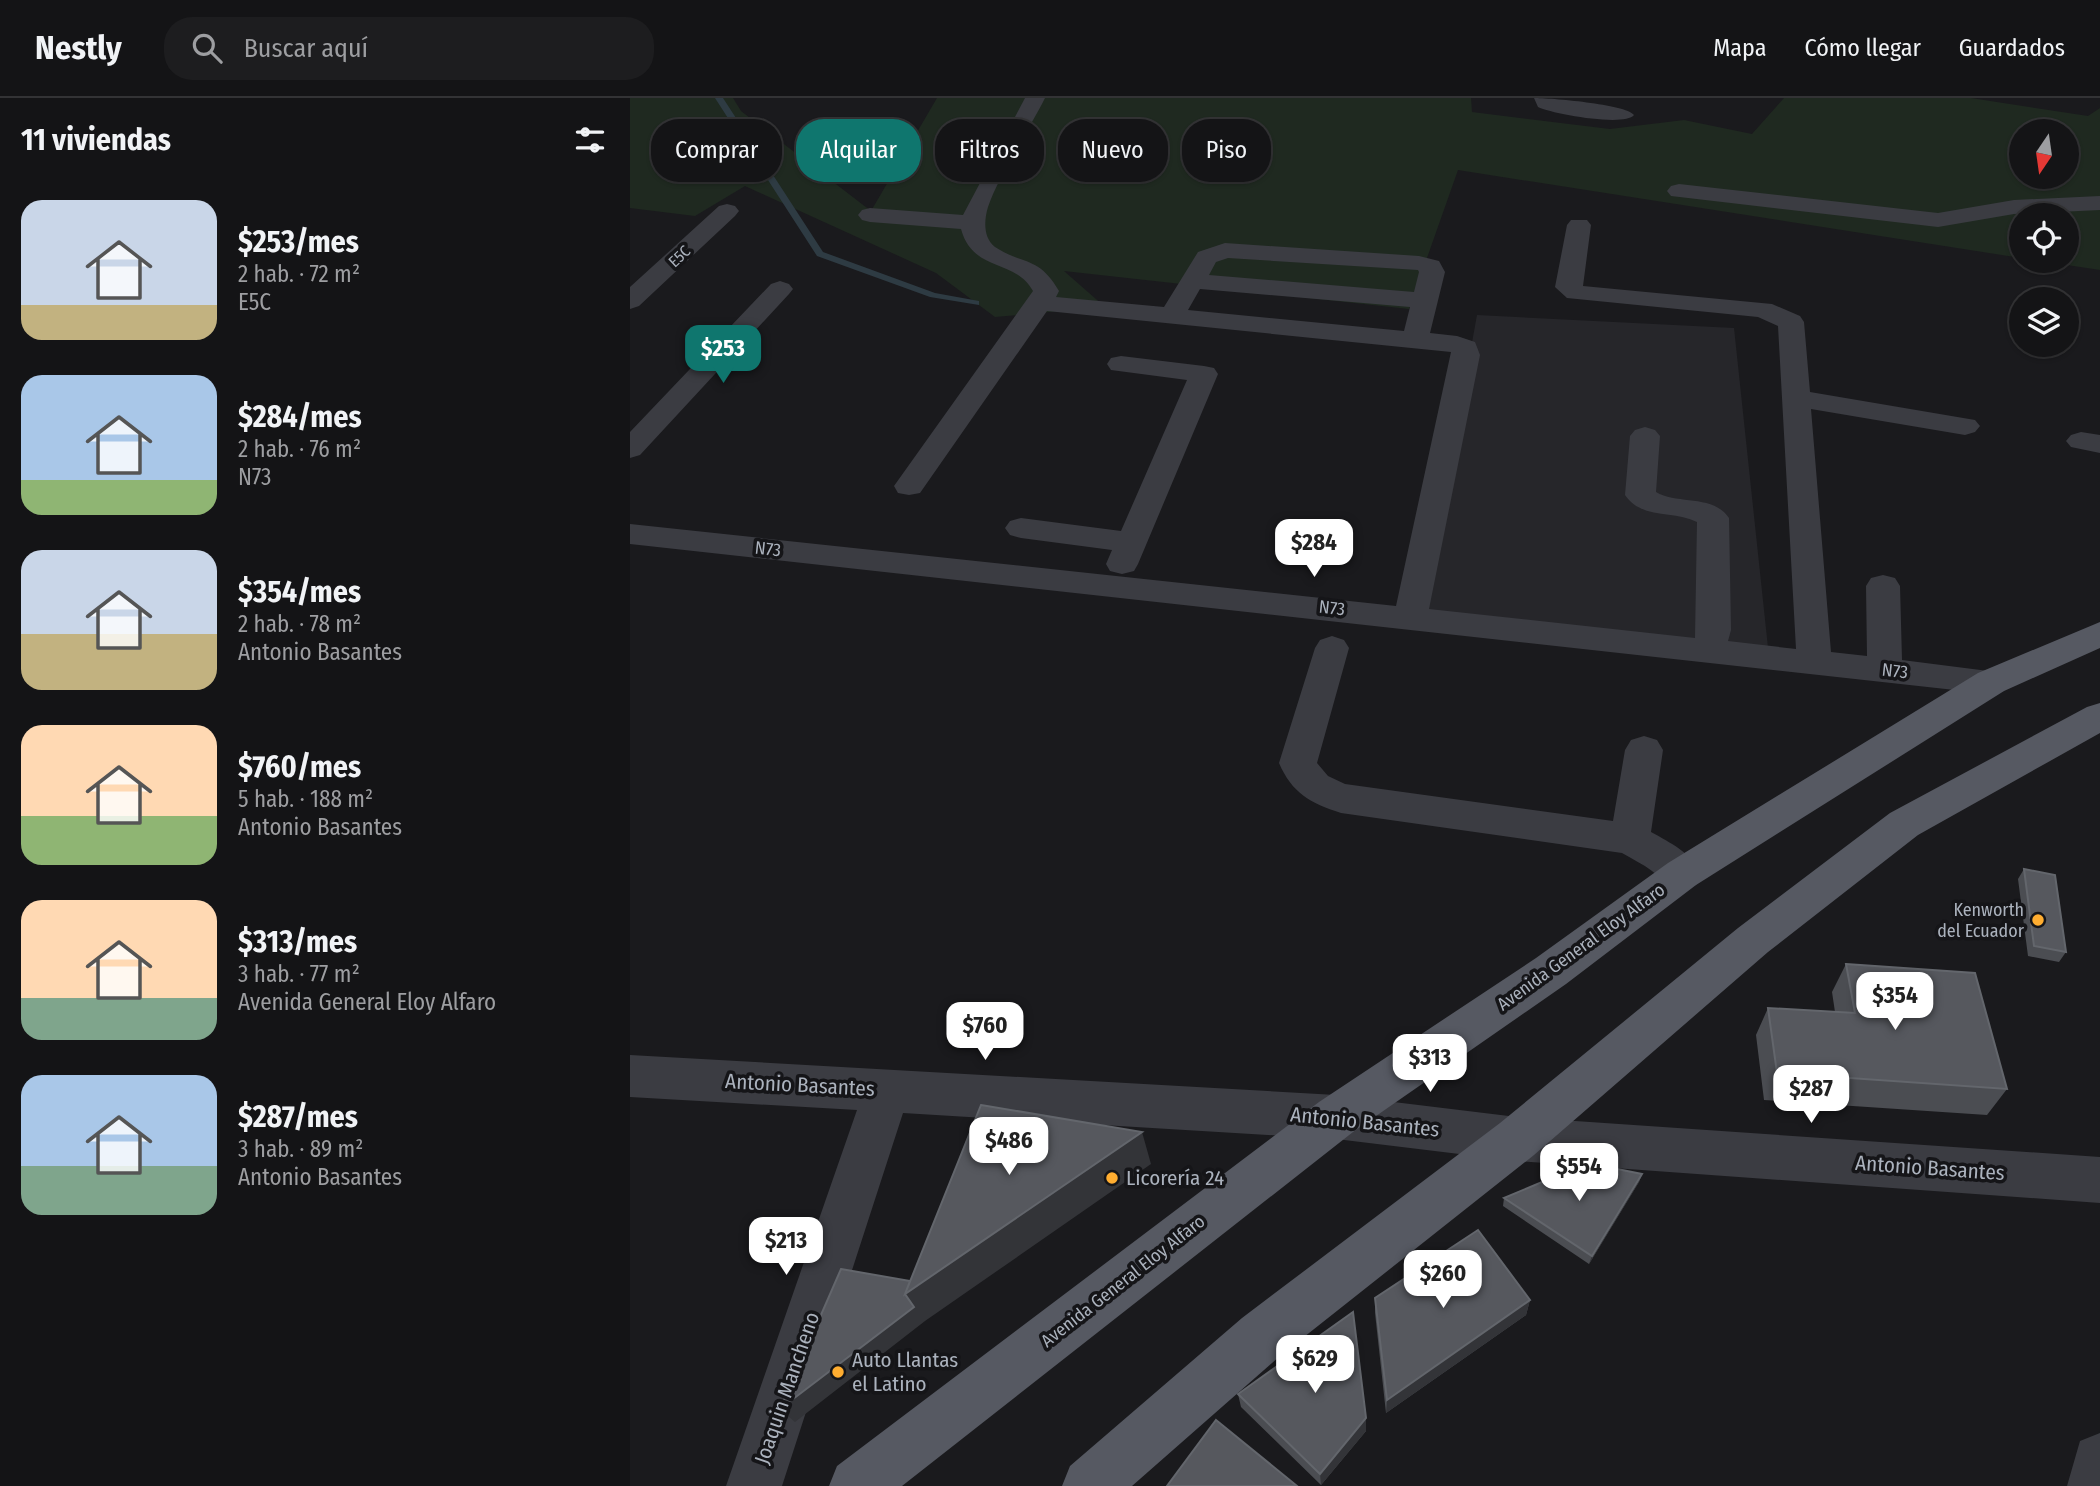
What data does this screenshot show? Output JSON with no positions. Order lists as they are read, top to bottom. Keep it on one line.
{"streets":{"main road":["Avenida General Eloy Alfaro"],"street":["E5C","N73","Antonio Basantes","Joaquin Mancheno"]},"crossings":[["N73","Avenida General Eloy Alfaro"],["Avenida General Eloy Alfaro","Antonio Basantes"],["Antonio Basantes","Joaquin Mancheno"]],"places":["Kenworth del Ecuador","Licorería 24","Auto Llantas el Latino"],"north":"bottom","page":{"header":"Nestly","search":"Buscar aquí","nav":["Mapa","Cómo llegar","Guardados"],"heading":"11 viviendas","chip":["Comprar","Alquilar","Filtros","Nuevo","Piso"],"list":[{"name":"$253/mes","note":"2 hab. · 72 m² · E5C"},{"name":"$284/mes","note":"2 hab. · 76 m² · N73"},{"name":"$354/mes","note":"2 hab. · 78 m² · Antonio Basantes"},{"name":"$760/mes","note":"5 hab. · 188 m² · Antonio Basantes"},{"name":"$313/mes","note":"3 hab. · 77 m² · Avenida General Eloy Alfaro"},{"name":"$287/mes","note":"3 hab. · 89 m² · Antonio Basantes"}],"price":["$253","$284","$354","$760","$313","$287","$486","$554","$213","$260","$629"]}}
